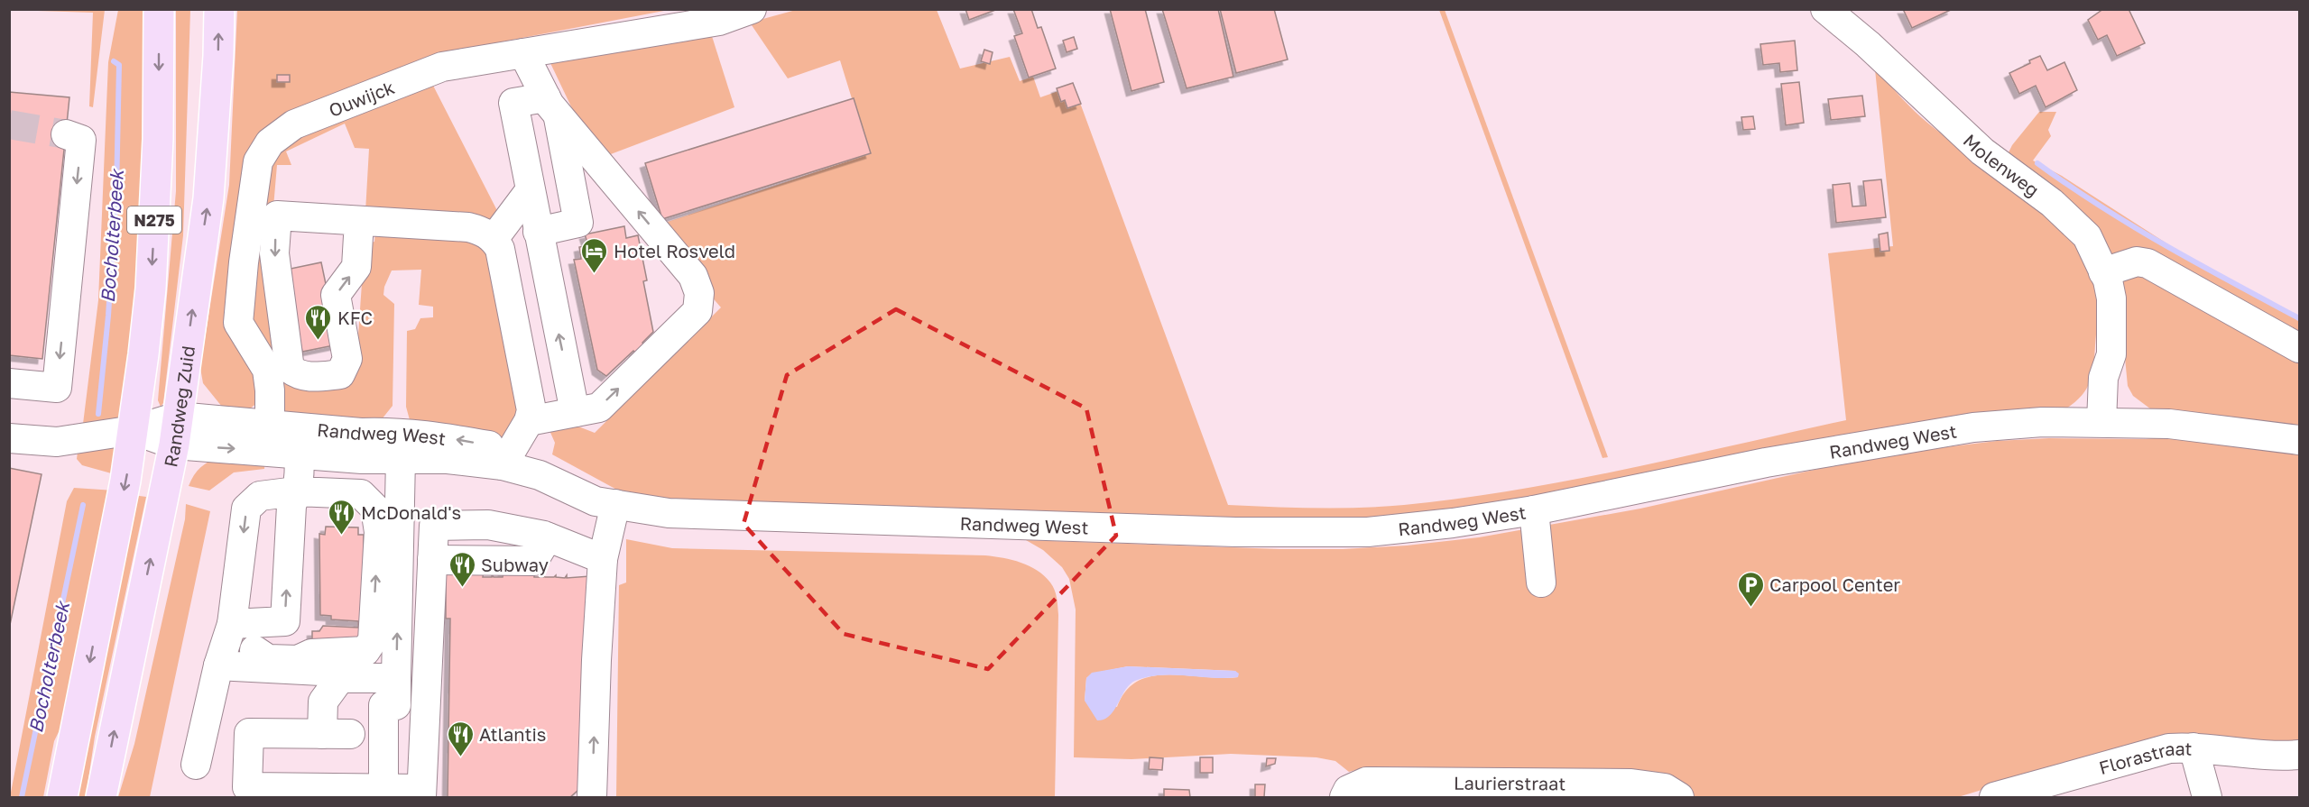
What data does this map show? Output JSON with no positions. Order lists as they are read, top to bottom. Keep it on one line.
{"streets":{"main road":["N275","Randweg Zuid"],"street":["Ouwijck","Molenweg","Randweg West","Florastraat","Laurierstraat"]},"crossings":[["Ouwijck","Randweg West"],["Molenweg","Randweg West"],["N275","Randweg West"],["Randweg Zuid","Randweg West"]],"water":["Bocholterbeek"],"places":{"hotel":["Hotel Rosveld"],"restaurant":["KFC","McDonald's","Subway","Atlantis"],"parking":["Carpool Center"]}}
